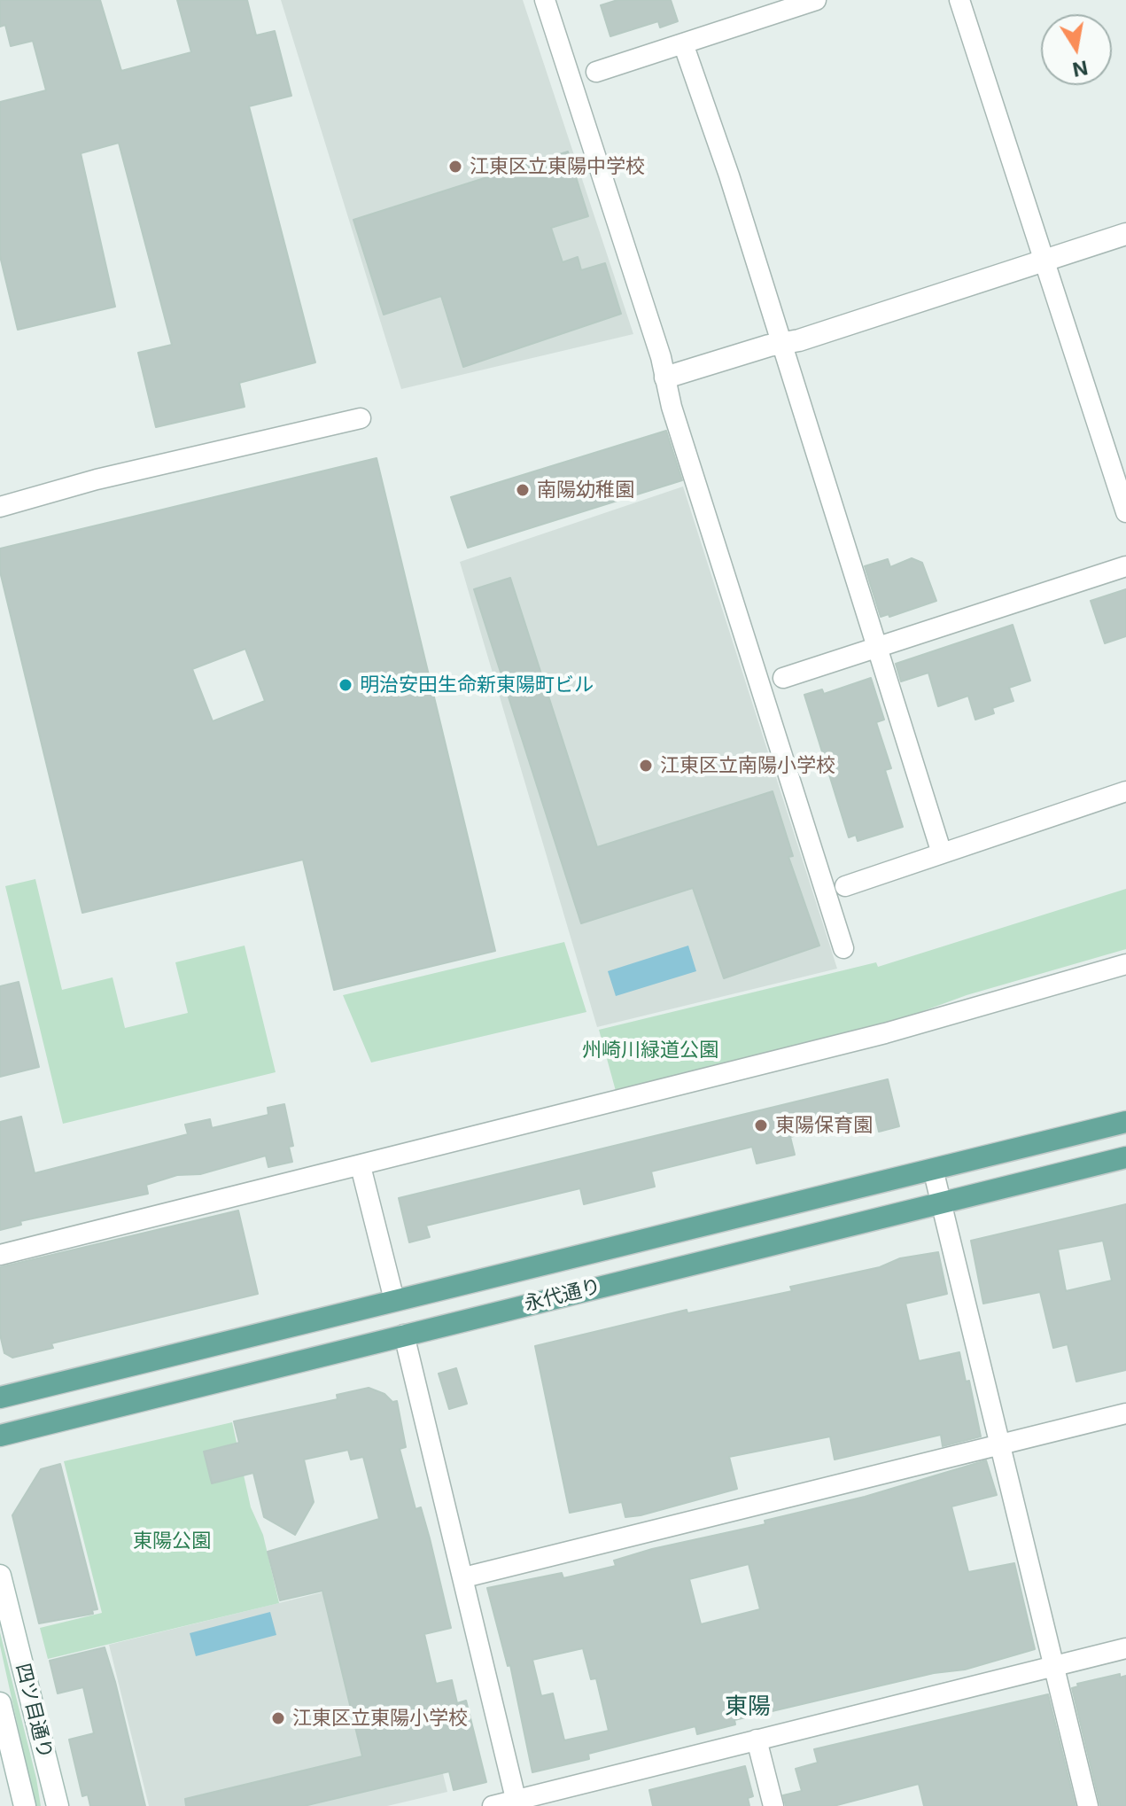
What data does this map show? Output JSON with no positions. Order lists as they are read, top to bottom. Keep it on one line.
{"streets":{"main road":["永代通り"],"street":["四ツ目通り"]},"districts":["東陽"],"parks":["州崎川緑道公園","東陽公園"],"places":["江東区立東陽中学校","南陽幼稚園","明治安田生命新東陽町ビル","江東区立南陽小学校","東陽保育園","江東区立東陽小学校"],"north":"bottom"}
